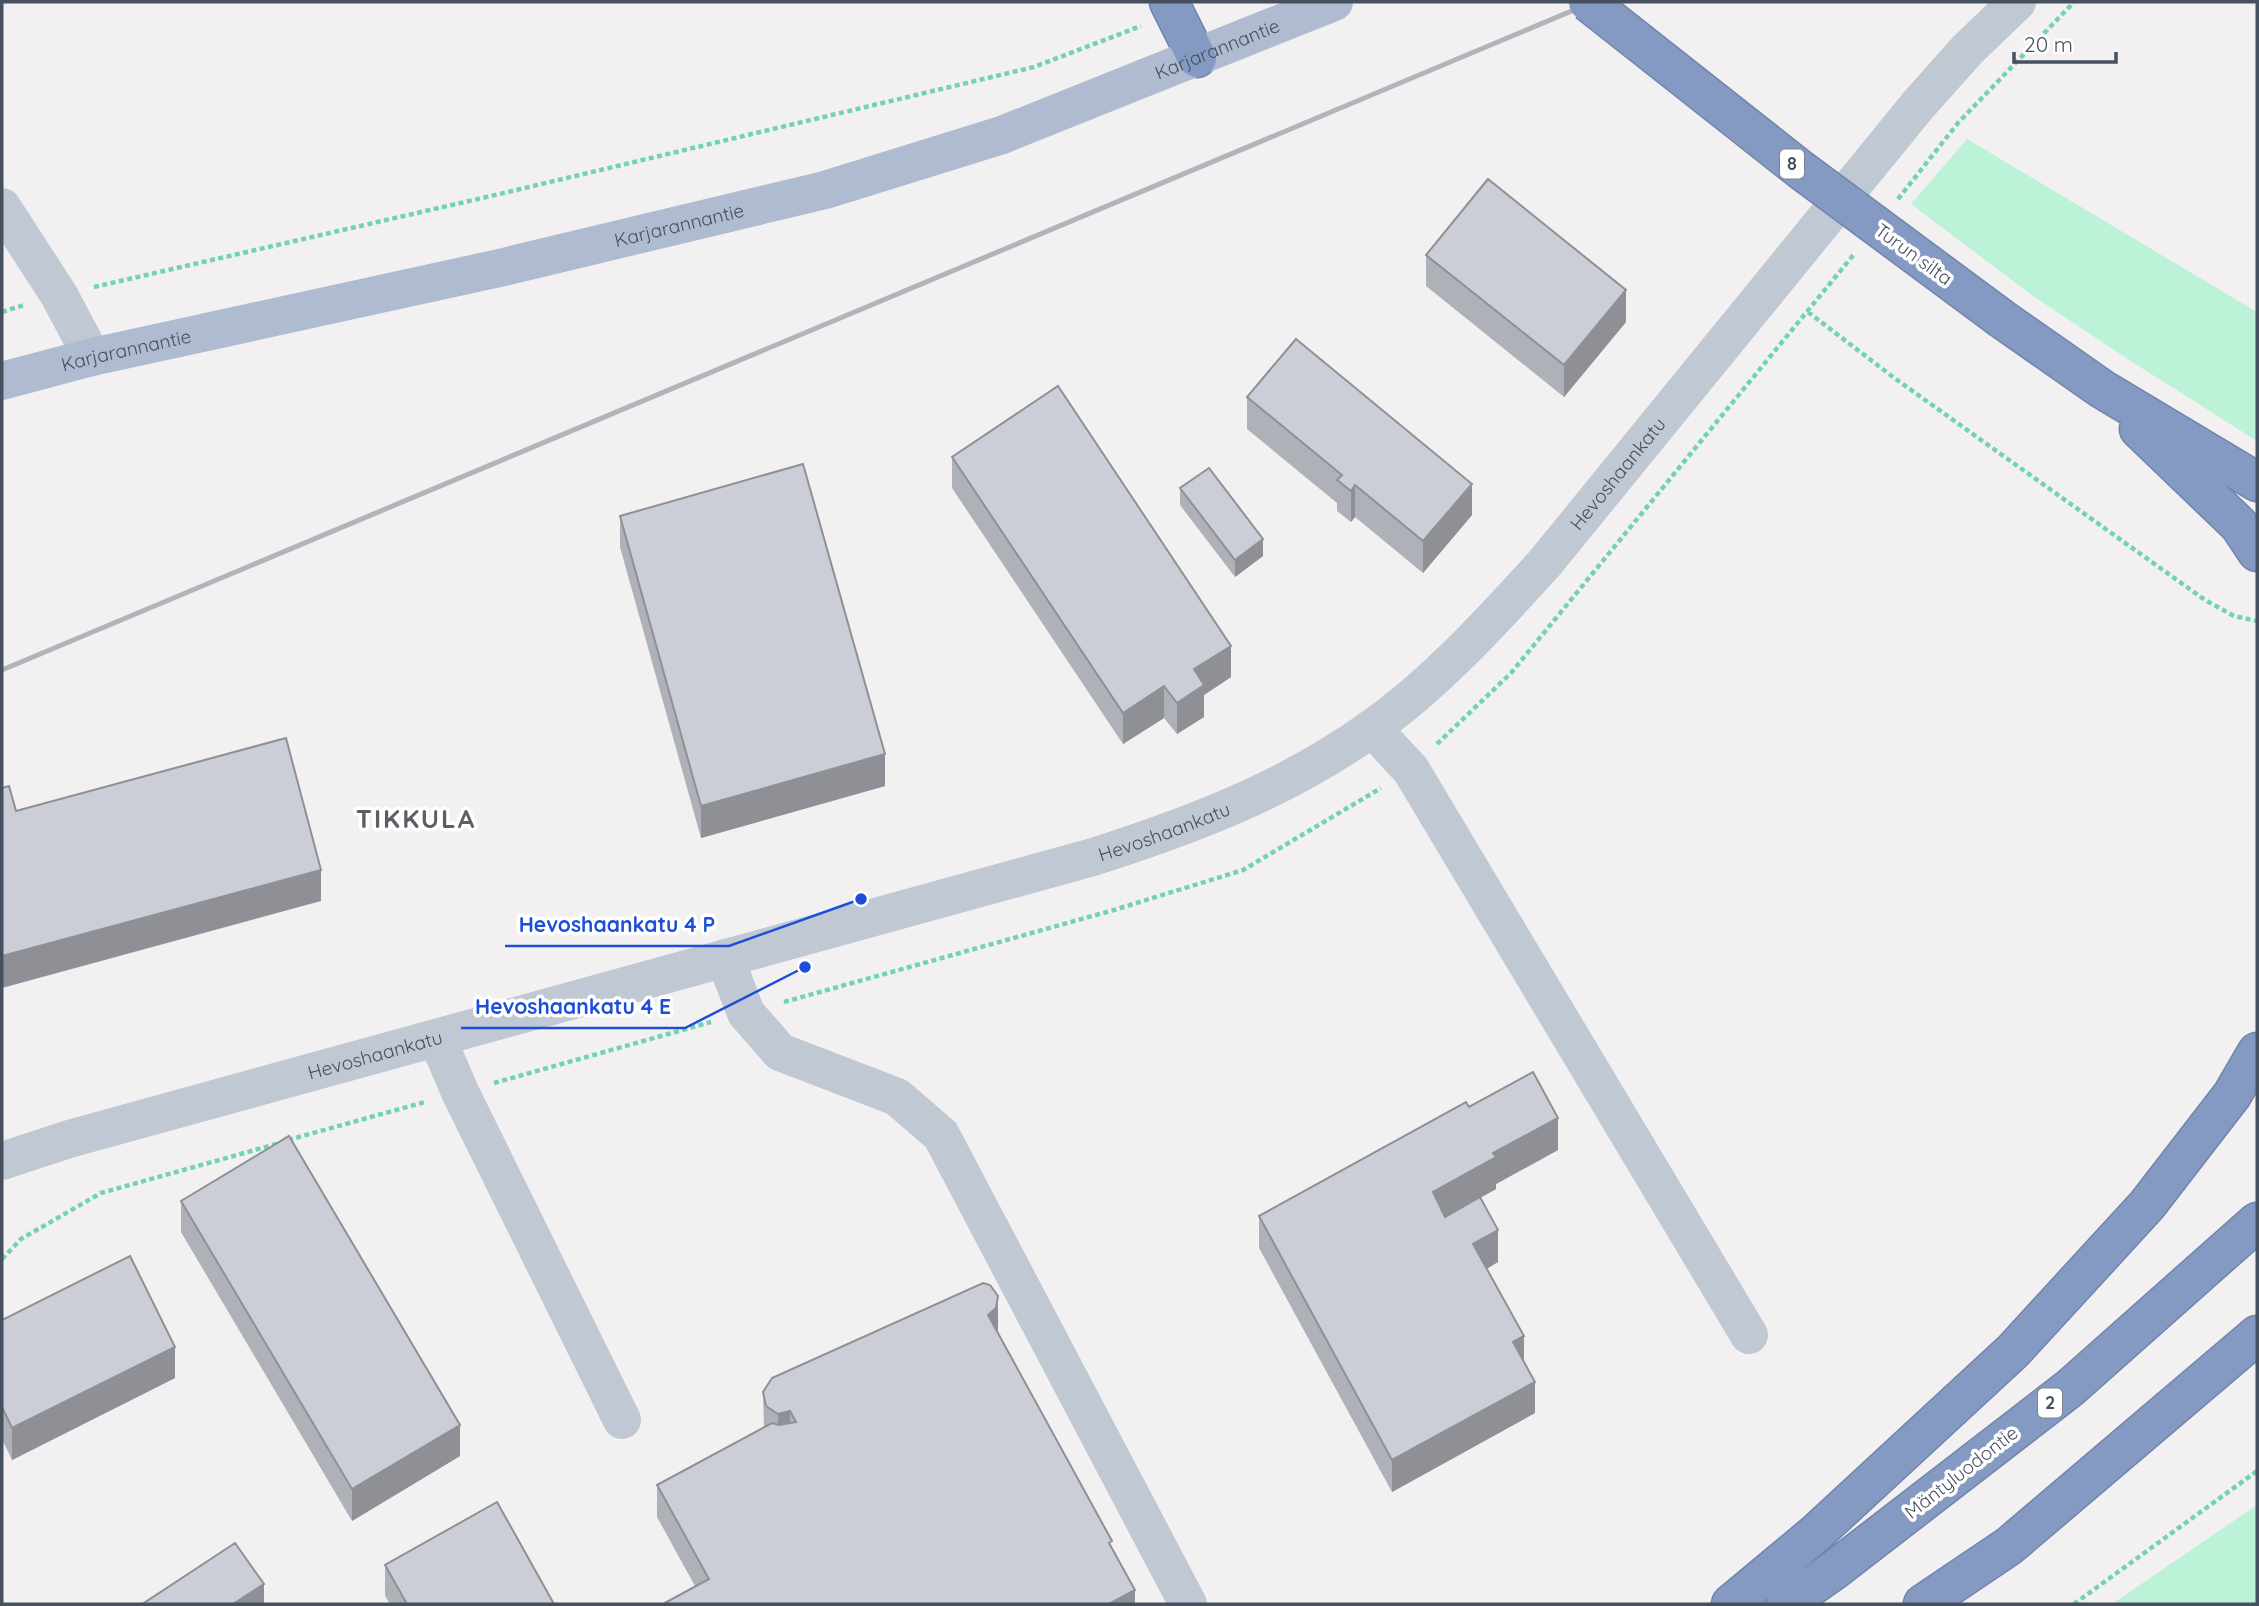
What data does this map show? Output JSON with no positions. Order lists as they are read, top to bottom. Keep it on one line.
{"streets":{"highway":["8","Turun silta","2","Mäntyluodontie"],"main road":["Karjarannantie"],"street":["Hevoshaankatu"]},"districts":["TIKKULA"],"places":["Hevoshaankatu 4 P","Hevoshaankatu 4 E"],"scale_bar":"20 m"}
